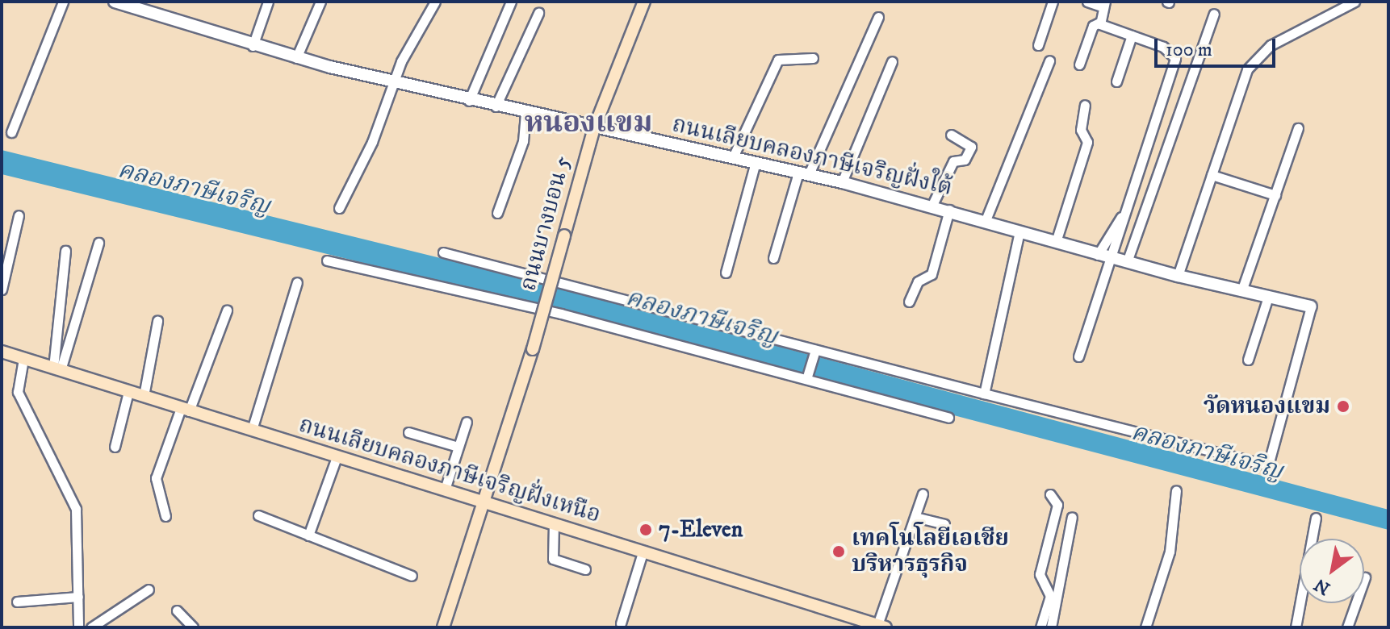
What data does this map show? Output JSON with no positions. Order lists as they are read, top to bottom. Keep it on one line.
{"streets":{"main road":["ถนนบางบอน 5","ถนนเลียบคลองภาษีเจริญฝั่งเหนือ"],"street":["ถนนเลียบคลองภาษีเจริญฝั่งใต้"]},"crossings":[["ถนนเลียบคลองภาษีเจริญฝั่งใต้","ถนนบางบอน 5"],["ถนนบางบอน 5","ถนนเลียบคลองภาษีเจริญฝั่งเหนือ"]],"districts":["หนองแขม"],"water":["คลองภาษีเจริญ"],"places":["วัดหนองแขม","7-Eleven","เทคโนโลยีเอเชีย บริหารธุรกิจ"],"scale_bar":"100 m","north":"bottom left"}
